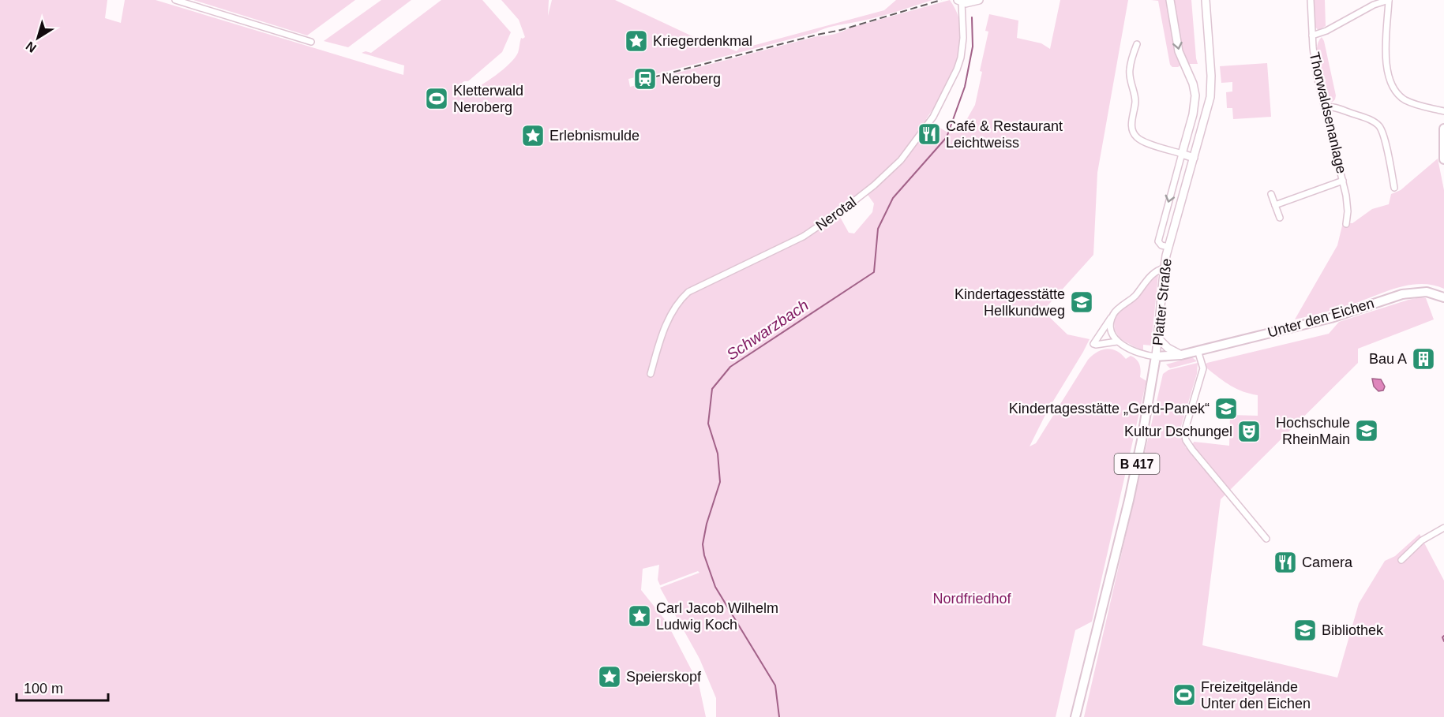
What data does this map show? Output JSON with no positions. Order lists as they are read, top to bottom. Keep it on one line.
{"streets":{"main road":["Nerotal","Platter Straße","Unter den Eichen","B 417"],"street":["Thorwaldsenanlage"]},"crossings":[["Platter Straße","Unter den Eichen"],["Platter Straße","B 417"],["Unter den Eichen","B 417"]],"water":["Schwarzbach"],"parks":["Nordfriedhof"],"places":{"place":["Kriegerdenkmal","Erlebnismulde","Carl Jacob Wilhelm Ludwig Koch","Speierskopf"],"station":["Neroberg"],"sports":["Kletterwald Neroberg","Freizeitgelände Unter den Eichen"],"restaurant":["Café & Restaurant Leichtweiss","Camera"],"school or university":["Kindertagesstätte Hellkundweg","Kindertagesstätte „Gerd-Panek“","Hochschule RheinMain","Bibliothek"],"building":["Bau A"],"theatre":["Kultur Dschungel"]},"scale_bar":"100 m","north":"bottom left"}
